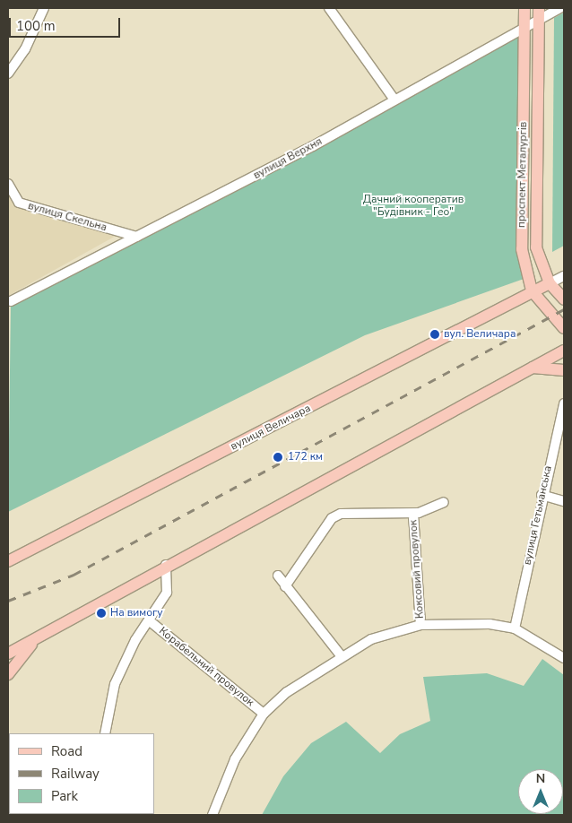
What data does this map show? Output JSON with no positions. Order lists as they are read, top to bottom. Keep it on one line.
{"streets":{"main road":["проспект Металургів","вулиця Величара"],"street":["вулиця Верхня","вулиця Скельна","вулиця Гетьманська","Коксовий провулок","Корабельний провулок"]},"crossings":[["вулиця Верхня","проспект Металургів"],["вулиця Верхня","вулиця Скельна"],["проспект Металургів","вулиця Величара"]],"parks":["Дачний кооператив \"Будівник - Гео\""],"places":["вул. Величара","172 км","На вимогу"],"legend":["Road","Railway","Park"],"scale_bar":"100 m","north":"top"}
